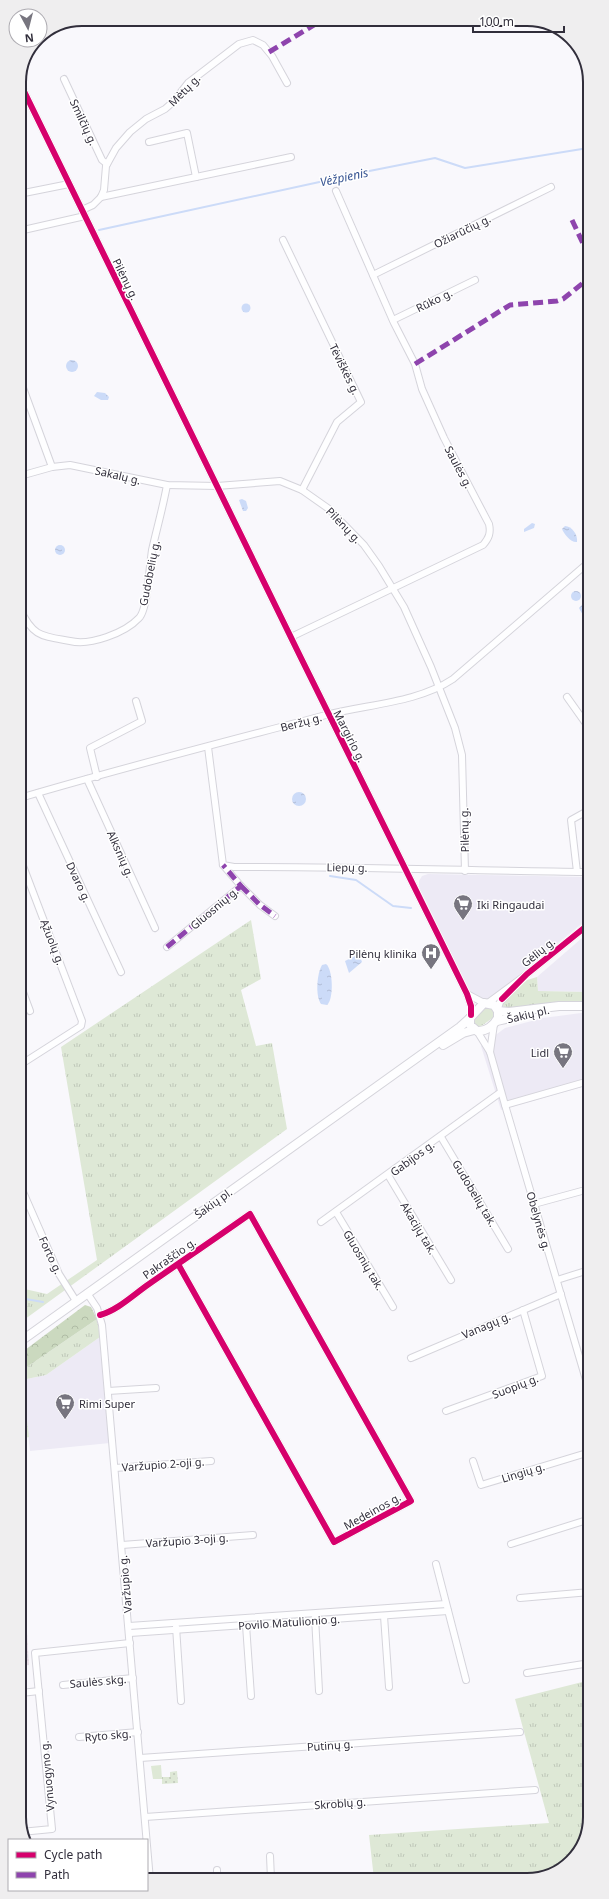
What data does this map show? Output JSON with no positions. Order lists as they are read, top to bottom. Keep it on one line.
{"streets":{"main road":["Šakių pl."],"street":["Mėtų g.","Smilčių g.","Ožiarūčių g.","Pilėnų g.","Rūko g.","Tėviškės g.","Saulės g.","Sakalų g.","Gudobelių g.","Beržų g.","Margirio g.","Alksnių g.","Liepų g.","Dvaro g.","Gluosnių g.","Ąžuolų g.","Gėlių g.","Gabijos g.","Gudobelių tak.","Obelynės g.","Akacijų tak.","Forto g.","Pakraščio g.","Gluosnių tak.","Vanagų g.","Suopių g.","Varžupio 2-oji g.","Lingių g.","Medeinos g.","Varžupio 3-oji g.","Varžupio g.","Povilo Matulionio g.","Saulės skg.","Ryto skg.","Putinų g.","Vynuogyno g.","Skroblų g."]},"crossings":[["Mėtų g.","Smilčių g."],["Ožiarūčių g.","Saulės g."],["Pilėnų g.","Tėviškės g."],["Pilėnų g.","Saulės g."],["Pilėnų g.","Sakalų g."],["Pilėnų g.","Beržų g."],["Pilėnų g.","Margirio g."],["Pilėnų g.","Liepų g."],["Rūko g.","Saulės g."],["Saulės g.","Margirio g."],["Sakalų g.","Gudobelių g."],["Sakalų g.","Margirio g."],["Beržų g.","Margirio g."],["Beržų g.","Alksnių g."],["Beržų g.","Dvaro g."],["Margirio g.","Liepų g."],["Margirio g.","Gėlių g."],["Margirio g.","Šakių pl."],["Margirio g.","Obelynės g."],["Liepų g.","Gluosnių g."],["Gėlių g.","Šakių pl."],["Gėlių g.","Obelynės g."],["Šakių pl.","Obelynės g."],["Šakių pl.","Forto g."],["Šakių pl.","Varžupio g."],["Gabijos g.","Gudobelių tak."],["Gabijos g.","Obelynės g."],["Gabijos g.","Akacijų tak."],["Gabijos g.","Gluosnių tak."],["Obelynės g.","Vanagų g."],["Pakraščio g.","Medeinos g."],["Pakraščio g.","Varžupio g."],["Vanagų g.","Suopių g."],["Varžupio 2-oji g.","Varžupio g."],["Varžupio 3-oji g.","Varžupio g."],["Varžupio g.","Povilo Matulionio g."],["Varžupio g.","Saulės skg."],["Varžupio g.","Ryto skg."],["Varžupio g.","Putinų g."],["Varžupio g.","Vynuogyno g."],["Varžupio g.","Skroblų g."]],"water":["Vėžpienis"],"places":{"supermarket":["Iki Ringaudai","Lidl","Rimi Super"],"hospital":["Pilėnų klinika"]},"legend":["Cycle path","Path"],"scale_bar":"100 m","north":"bottom"}
